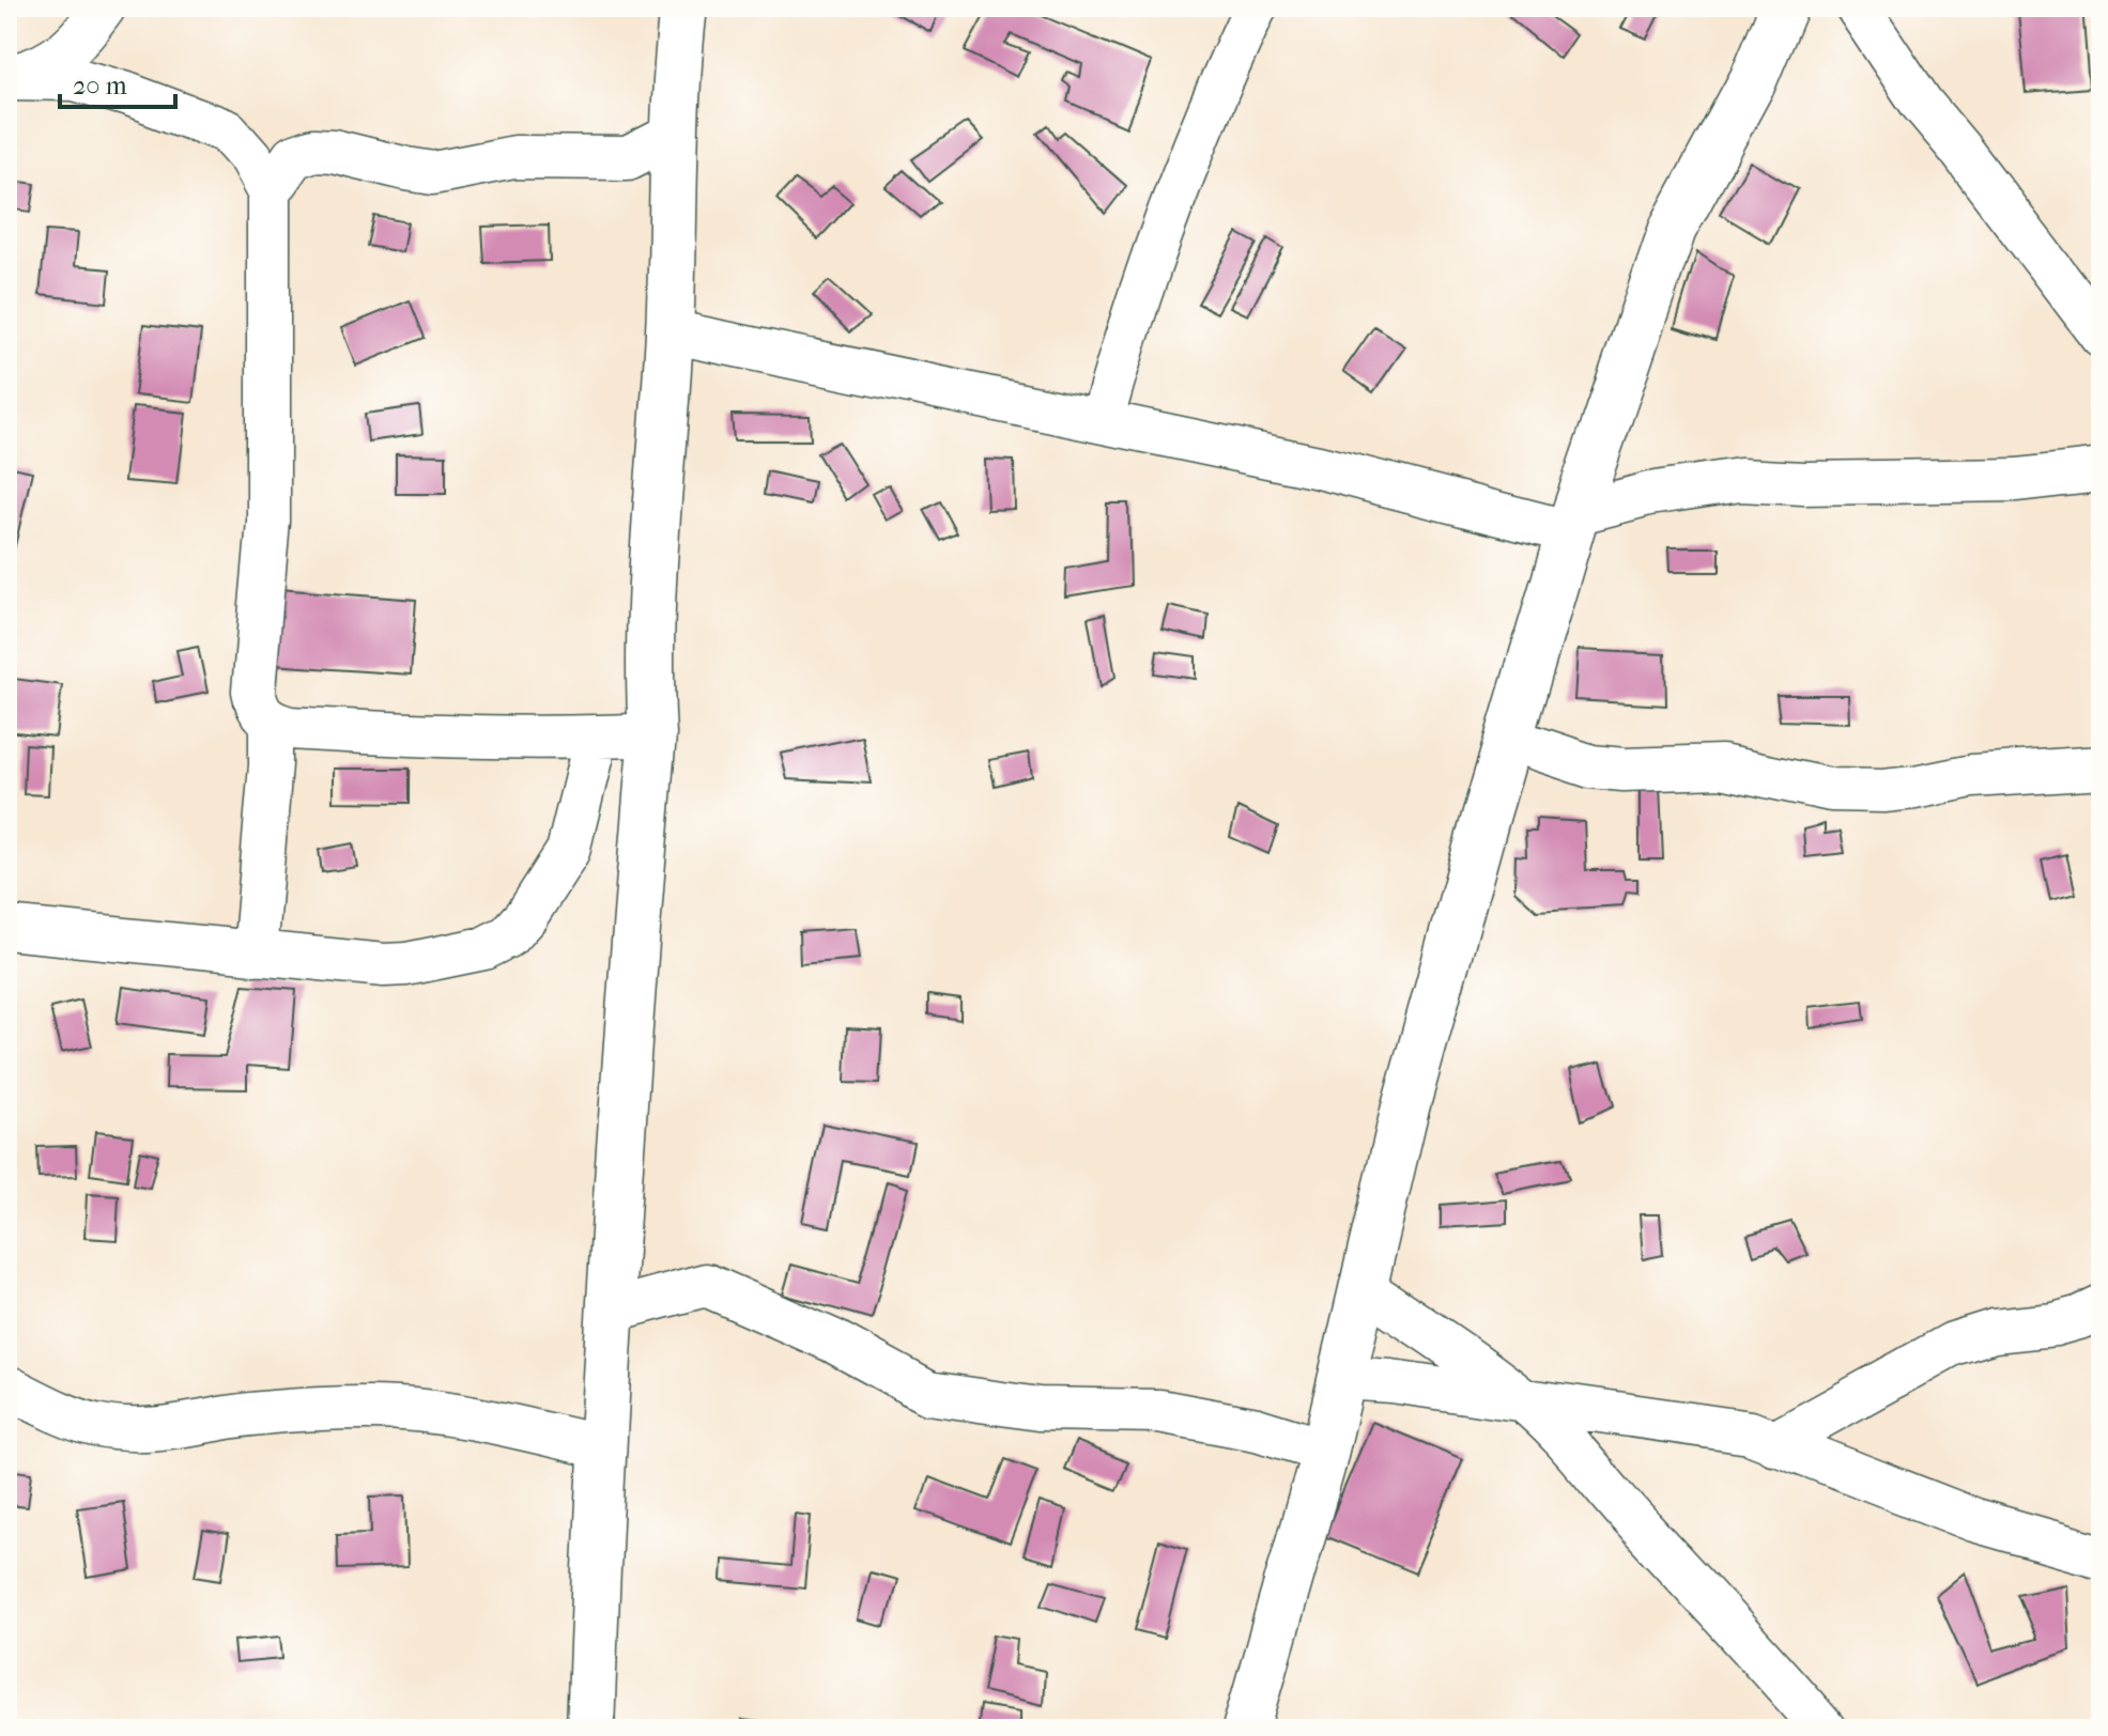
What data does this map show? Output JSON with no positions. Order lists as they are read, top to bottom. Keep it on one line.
{"scale_bar":"20 m"}
